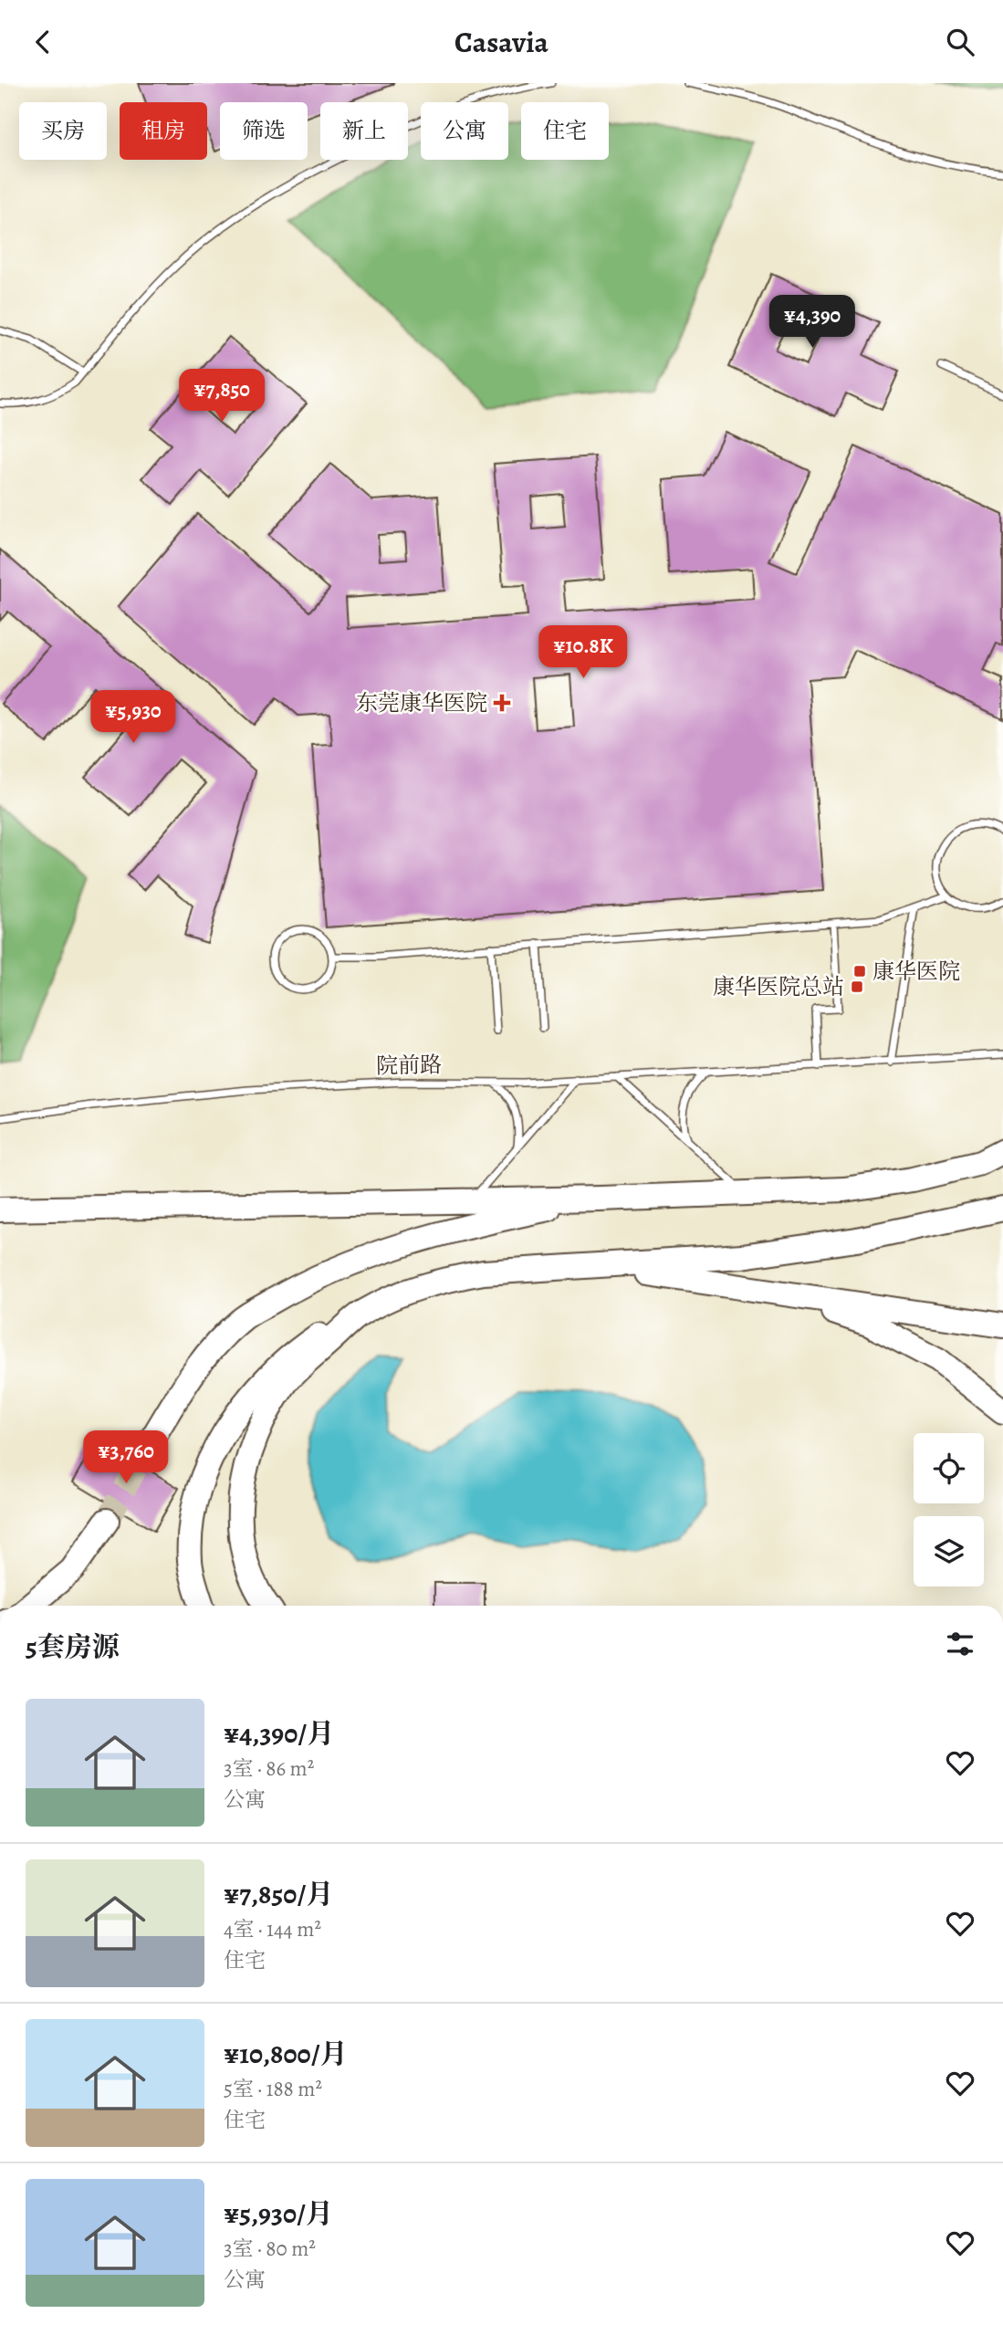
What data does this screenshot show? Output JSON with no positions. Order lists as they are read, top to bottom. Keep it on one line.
{"streets":{"lane":["院前路"]},"places":{"health":["东莞康华医院"],"transit":["康华医院","康华医院总站"]},"page":{"header":"Casavia","chip":["买房","租房","筛选","新上","公寓","住宅"],"price":["¥4,390","¥7,850","¥10.8K","¥5,930","¥3,760"],"heading":"5套房源","list":[{"name":"¥4,390/月","note":"3室 · 86 m² · 公寓"},{"name":"¥7,850/月","note":"4室 · 144 m² · 住宅"},{"name":"¥10,800/月","note":"5室 · 188 m² · 住宅"},{"name":"¥5,930/月","note":"3室 · 80 m² · 公寓"}]}}
